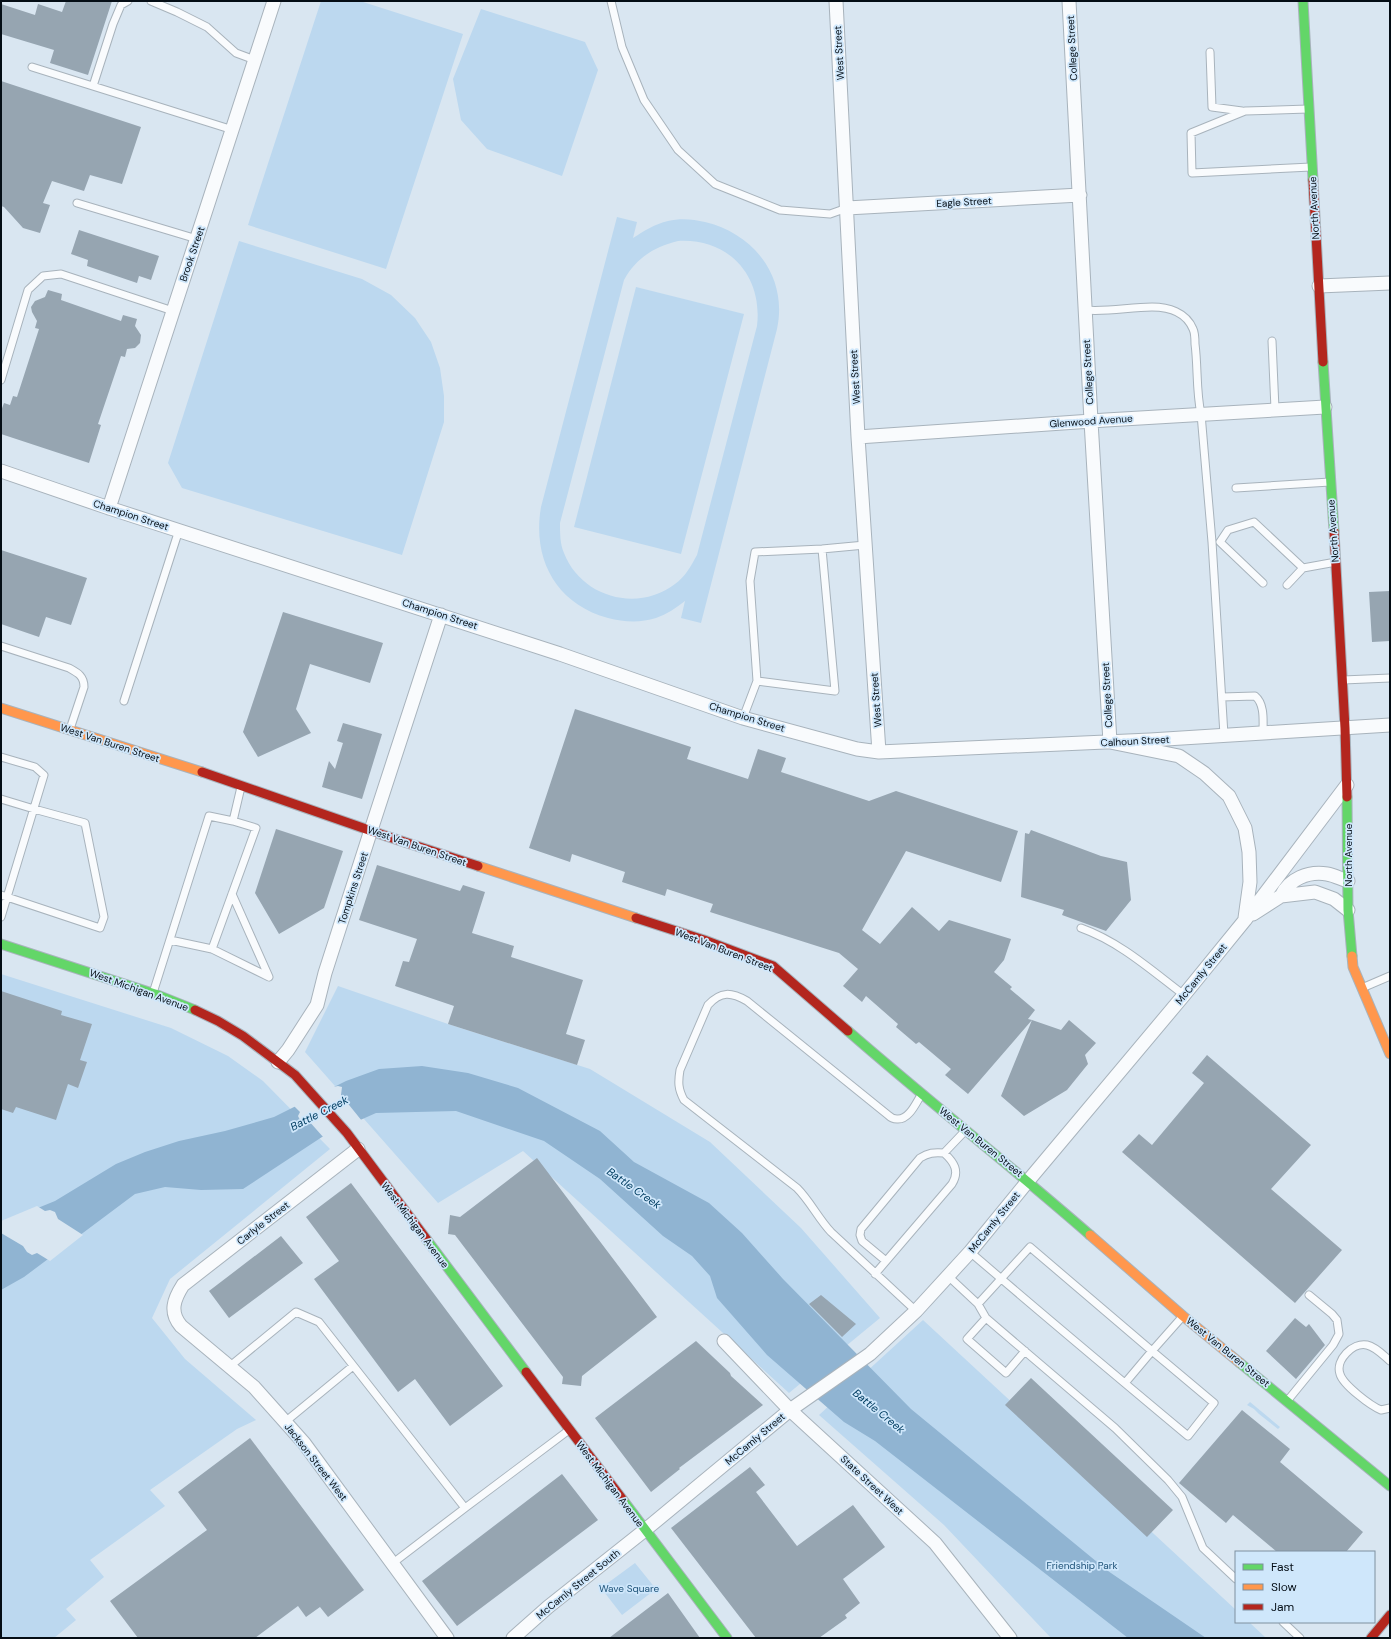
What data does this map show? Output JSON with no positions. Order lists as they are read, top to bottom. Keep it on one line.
{"streets":{"street":["College Street","West Street","Eagle Street","North Avenue","Brook Street","Glenwood Avenue","Champion Street","Calhoun Street","West Van Buren Street","Tompkins Street","McCamly Street","West Michigan Avenue","Carlyle Street","Jackson Street West","State Street West","McCamly Street South"]},"crossings":[["College Street","Eagle Street"],["College Street","Glenwood Avenue"],["College Street","Calhoun Street"],["West Street","Eagle Street"],["West Street","Glenwood Avenue"],["West Street","Champion Street"],["West Street","Calhoun Street"],["North Avenue","Glenwood Avenue"],["North Avenue","Calhoun Street"],["North Avenue","McCamly Street"],["Brook Street","Champion Street"],["Champion Street","Calhoun Street"],["Champion Street","Tompkins Street"],["West Van Buren Street","Tompkins Street"],["West Van Buren Street","McCamly Street"],["Tompkins Street","West Michigan Avenue"],["McCamly Street","West Michigan Avenue"],["McCamly Street","State Street West"],["McCamly Street","McCamly Street South"],["West Michigan Avenue","Carlyle Street"],["West Michigan Avenue","McCamly Street South"],["Carlyle Street","Jackson Street West"]],"water":["Battle Creek"],"parks":["Friendship Park","Wave Square"],"legend":["Fast","Slow","Jam"]}
